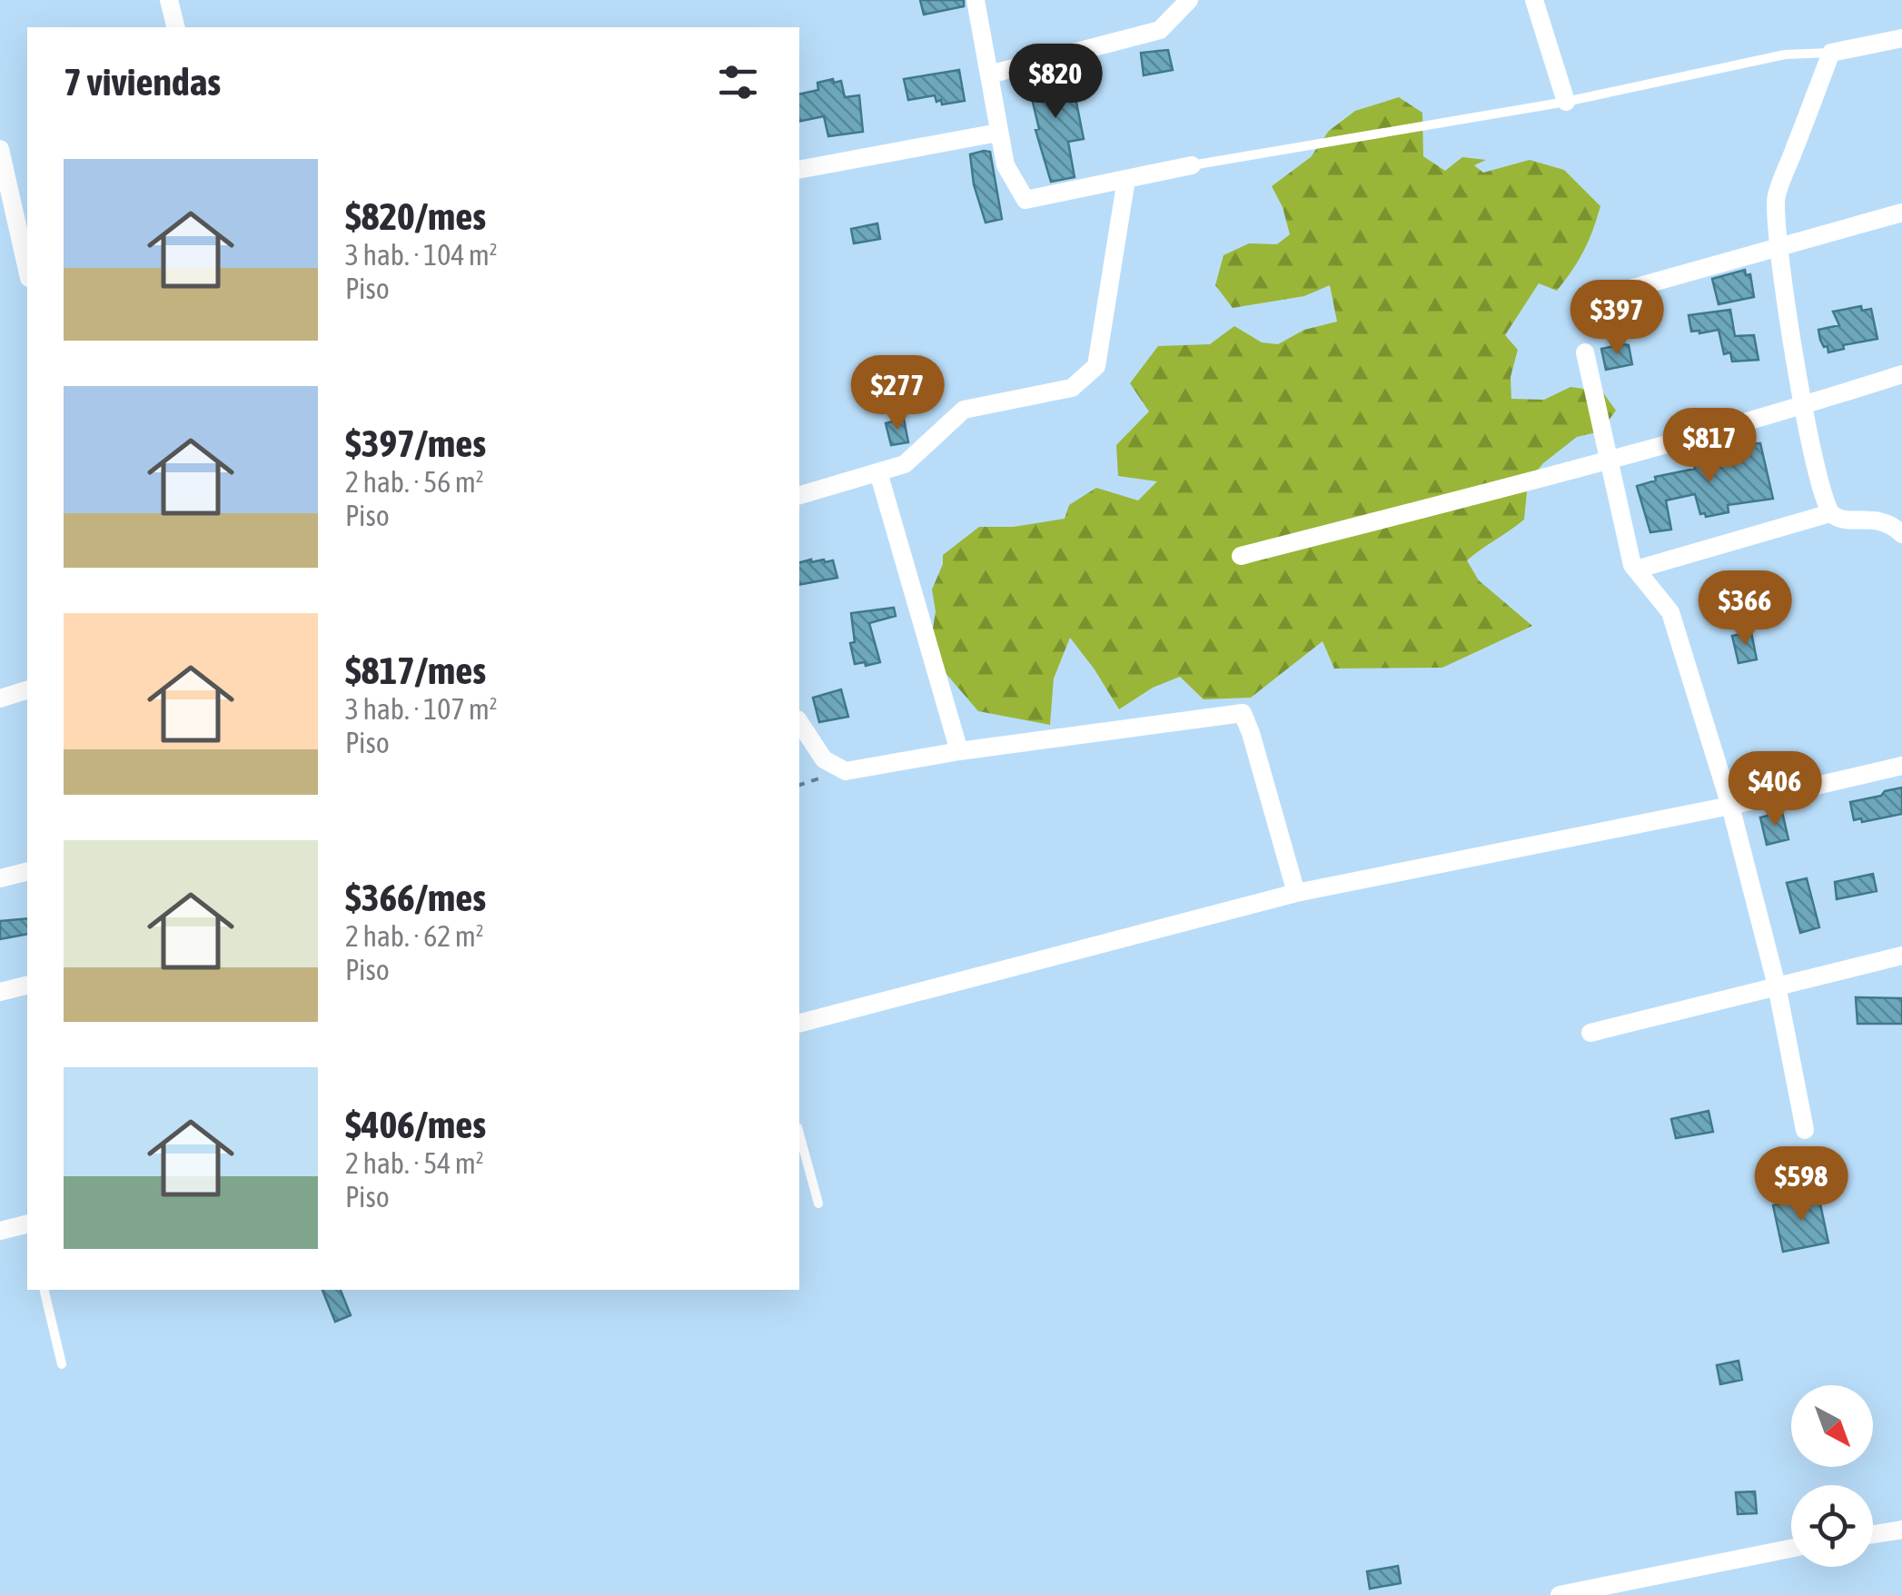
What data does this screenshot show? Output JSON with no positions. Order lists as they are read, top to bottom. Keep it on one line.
{"north":"bottom right","page":{"heading":"7 viviendas","price":["$820","$397","$277","$817","$366","$406","$598"],"list":[{"name":"$820/mes","note":"3 hab. · 104 m² · Piso"},{"name":"$397/mes","note":"2 hab. · 56 m² · Piso"},{"name":"$817/mes","note":"3 hab. · 107 m² · Piso"},{"name":"$366/mes","note":"2 hab. · 62 m² · Piso"},{"name":"$406/mes","note":"2 hab. · 54 m² · Piso"}]}}
